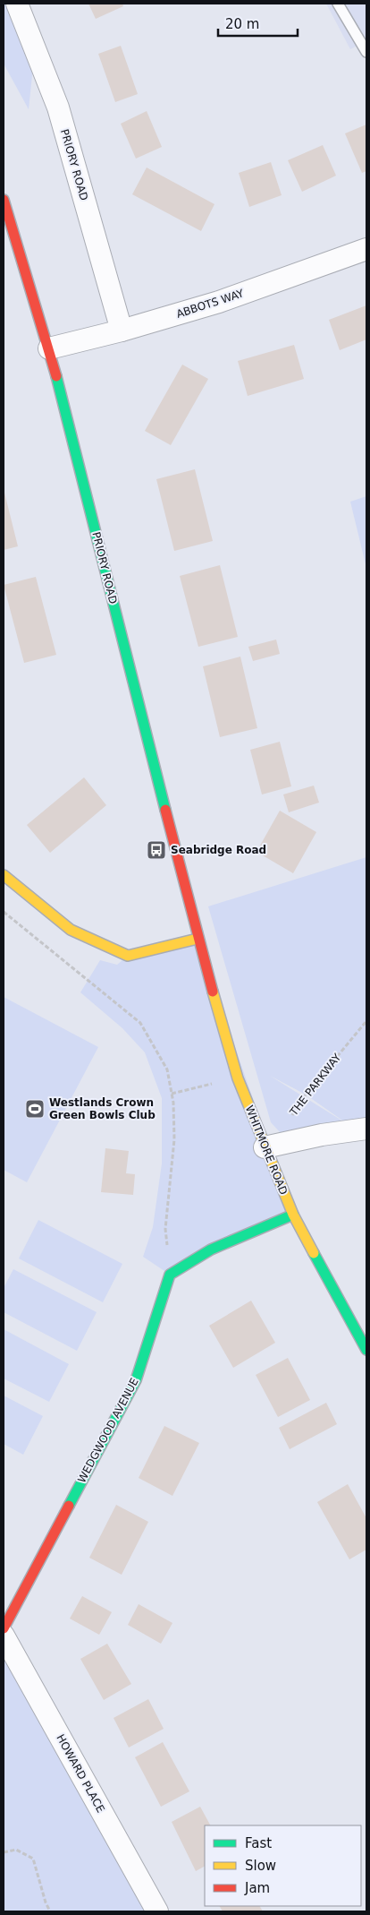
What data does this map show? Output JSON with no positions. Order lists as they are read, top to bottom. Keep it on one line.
{"streets":{"main road":["PRIORY ROAD","WHITMORE ROAD","WEDGWOOD AVENUE"],"street":["ABBOTS WAY","HOWARD PLACE"],"path":["THE PARKWAY"]},"crossings":[["PRIORY ROAD","ABBOTS WAY"],["PRIORY ROAD","WHITMORE ROAD"]],"places":{"bus stop":["Seabridge Road"],"sports":["Westlands Crown Green Bowls Club"]},"legend":["Fast","Slow","Jam"],"scale_bar":"20 m"}
